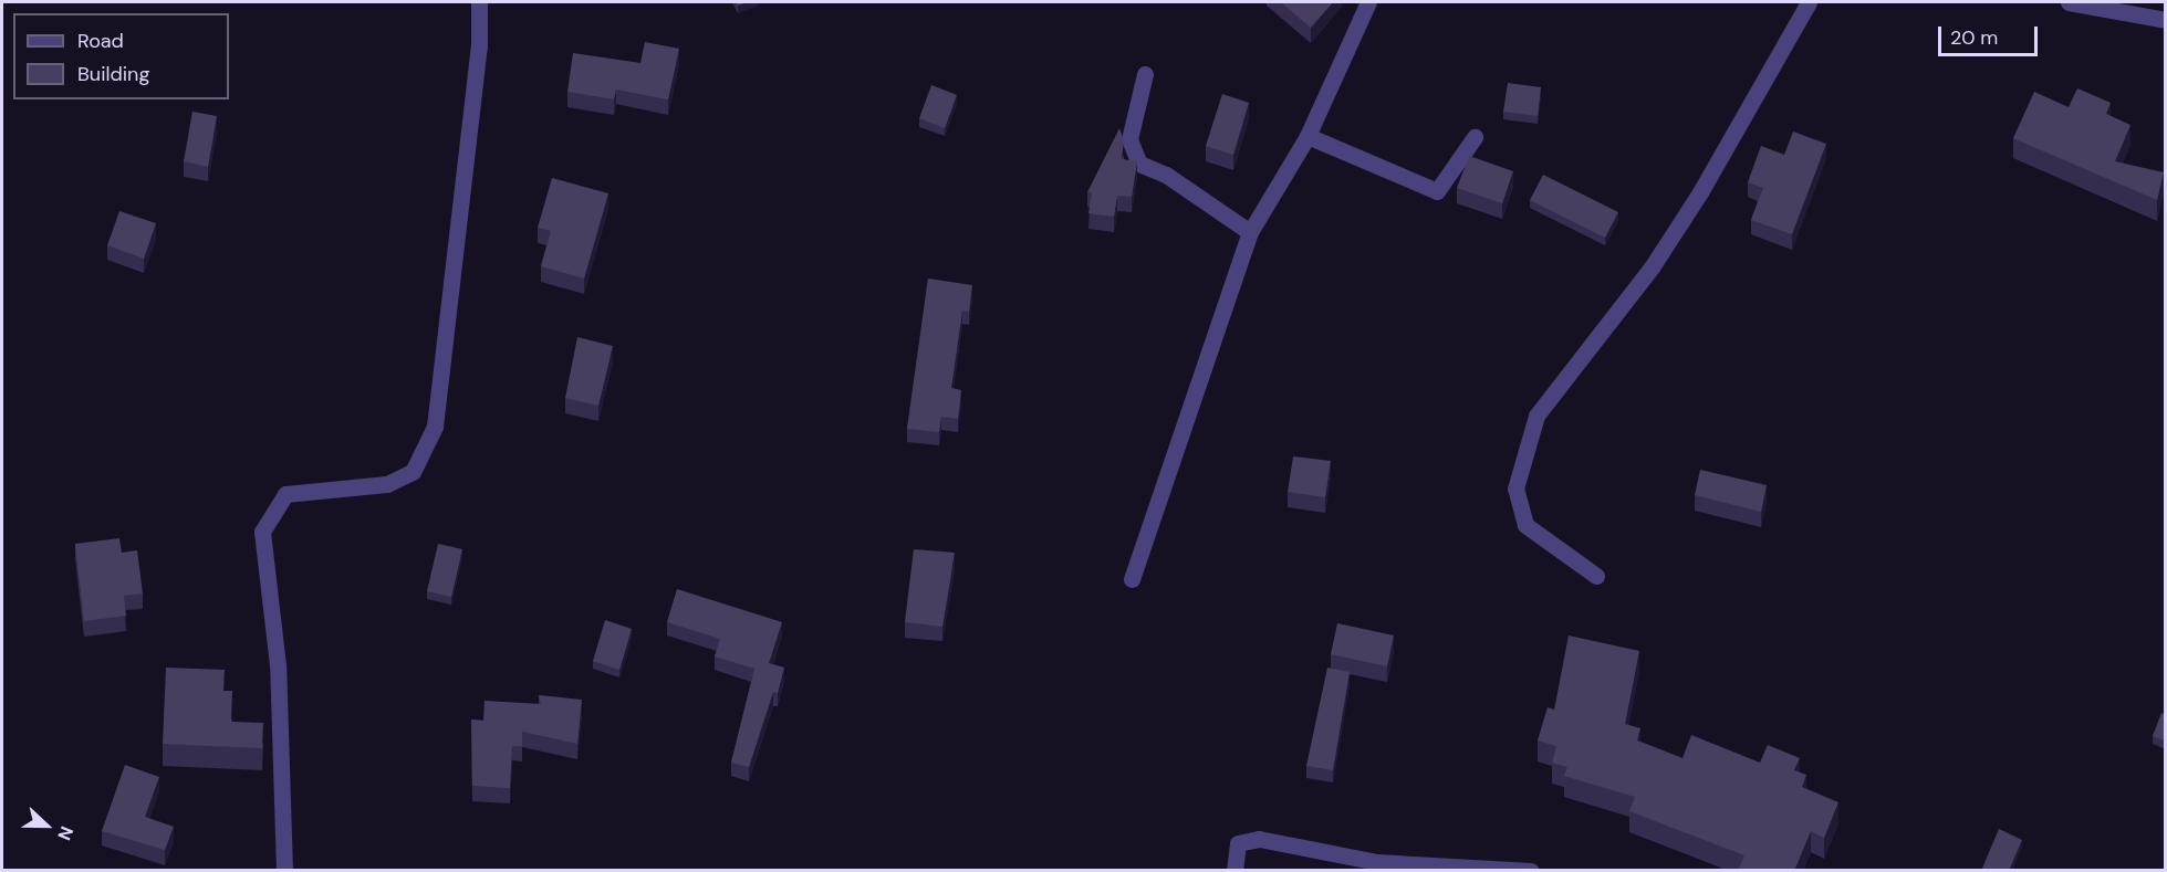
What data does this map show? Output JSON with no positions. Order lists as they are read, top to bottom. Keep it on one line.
{"legend":["Road","Building"],"scale_bar":"20 m","north":"right"}
